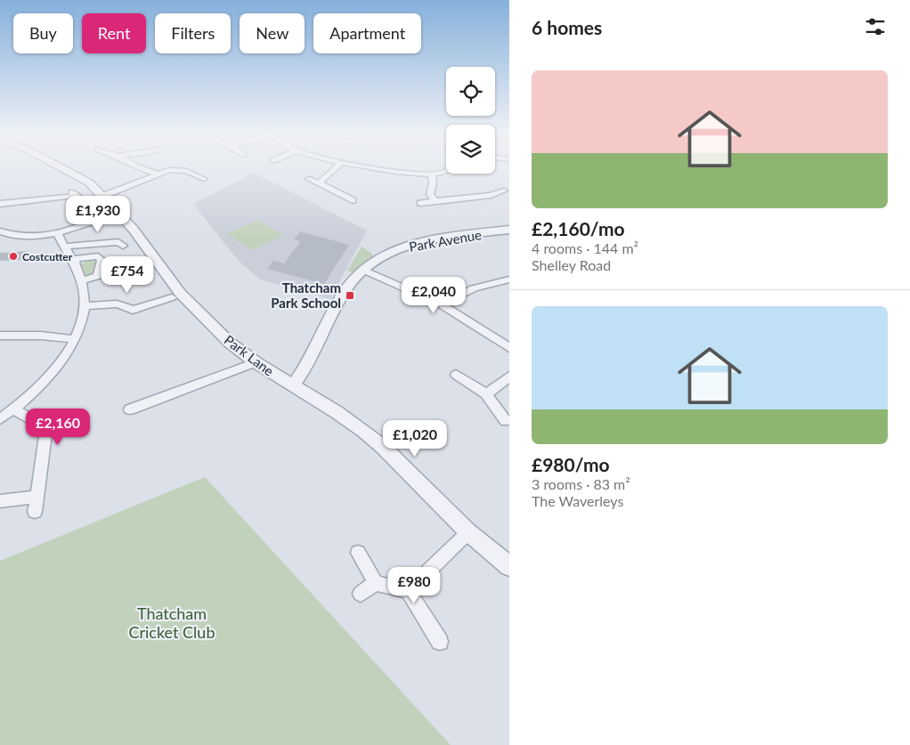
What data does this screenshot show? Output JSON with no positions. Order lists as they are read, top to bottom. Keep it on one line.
{"streets":{"street":["Park Avenue","Park Lane"]},"crossings":[["Park Avenue","Park Lane"]],"parks":["Thatcham Cricket Club"],"places":{"other":["Costcutter"],"transit":["Thatcham Park School"]},"page":{"heading":"6 homes","chip":["Buy","Rent","Filters","New","Apartment"],"list":[{"name":"£2,160/mo","note":"4 rooms · 144 m² · Shelley Road"},{"name":"£980/mo","note":"3 rooms · 83 m² · The Waverleys"}],"price":["£1,930","£754","£2,040","£2,160","£1,020","£980"]}}
